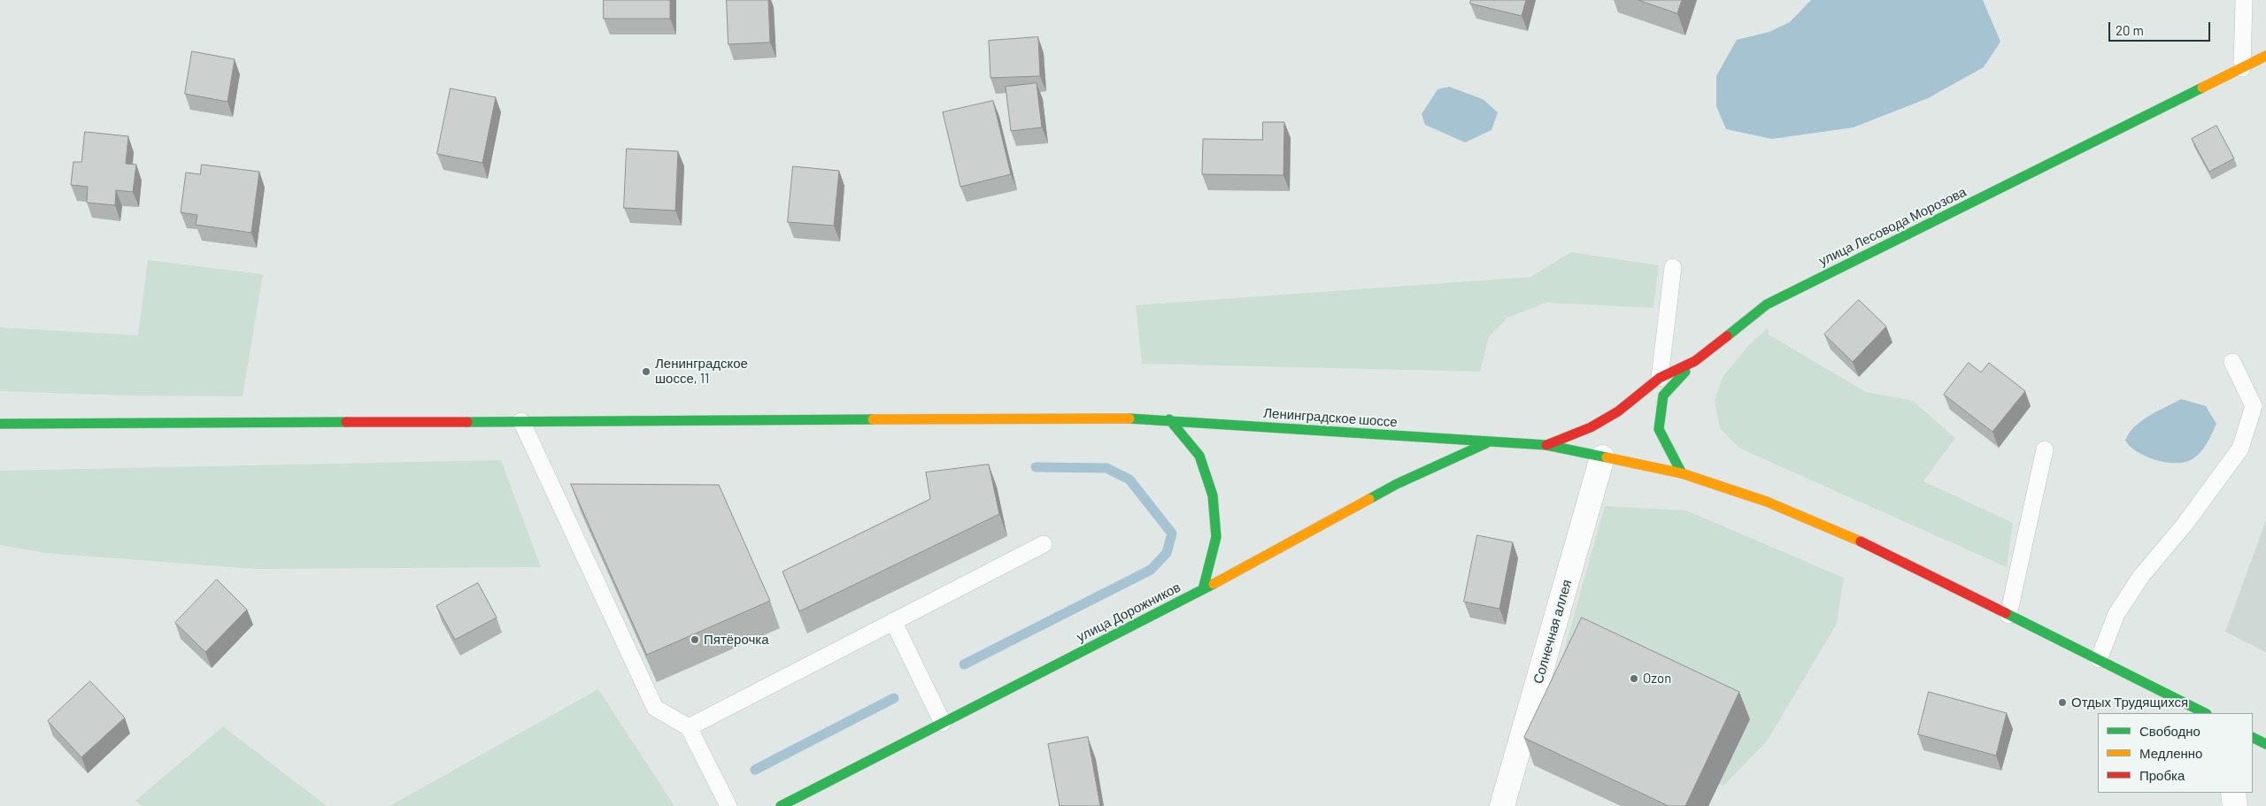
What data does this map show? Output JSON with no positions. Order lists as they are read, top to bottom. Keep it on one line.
{"streets":{"main road":["улица Лесовода Морозова","Ленинградское шоссе","улица Дорожников"],"street":["Солнечная аллея"]},"crossings":[["улица Лесовода Морозова","Ленинградское шоссе"],["Ленинградское шоссе","улица Дорожников"]],"places":["Ленинградское шоссе, 11","Пятёрочка","Ozon","Отдых Трудящихся"],"legend":["Свободно","Медленно","Пробка"],"scale_bar":"20 m"}
